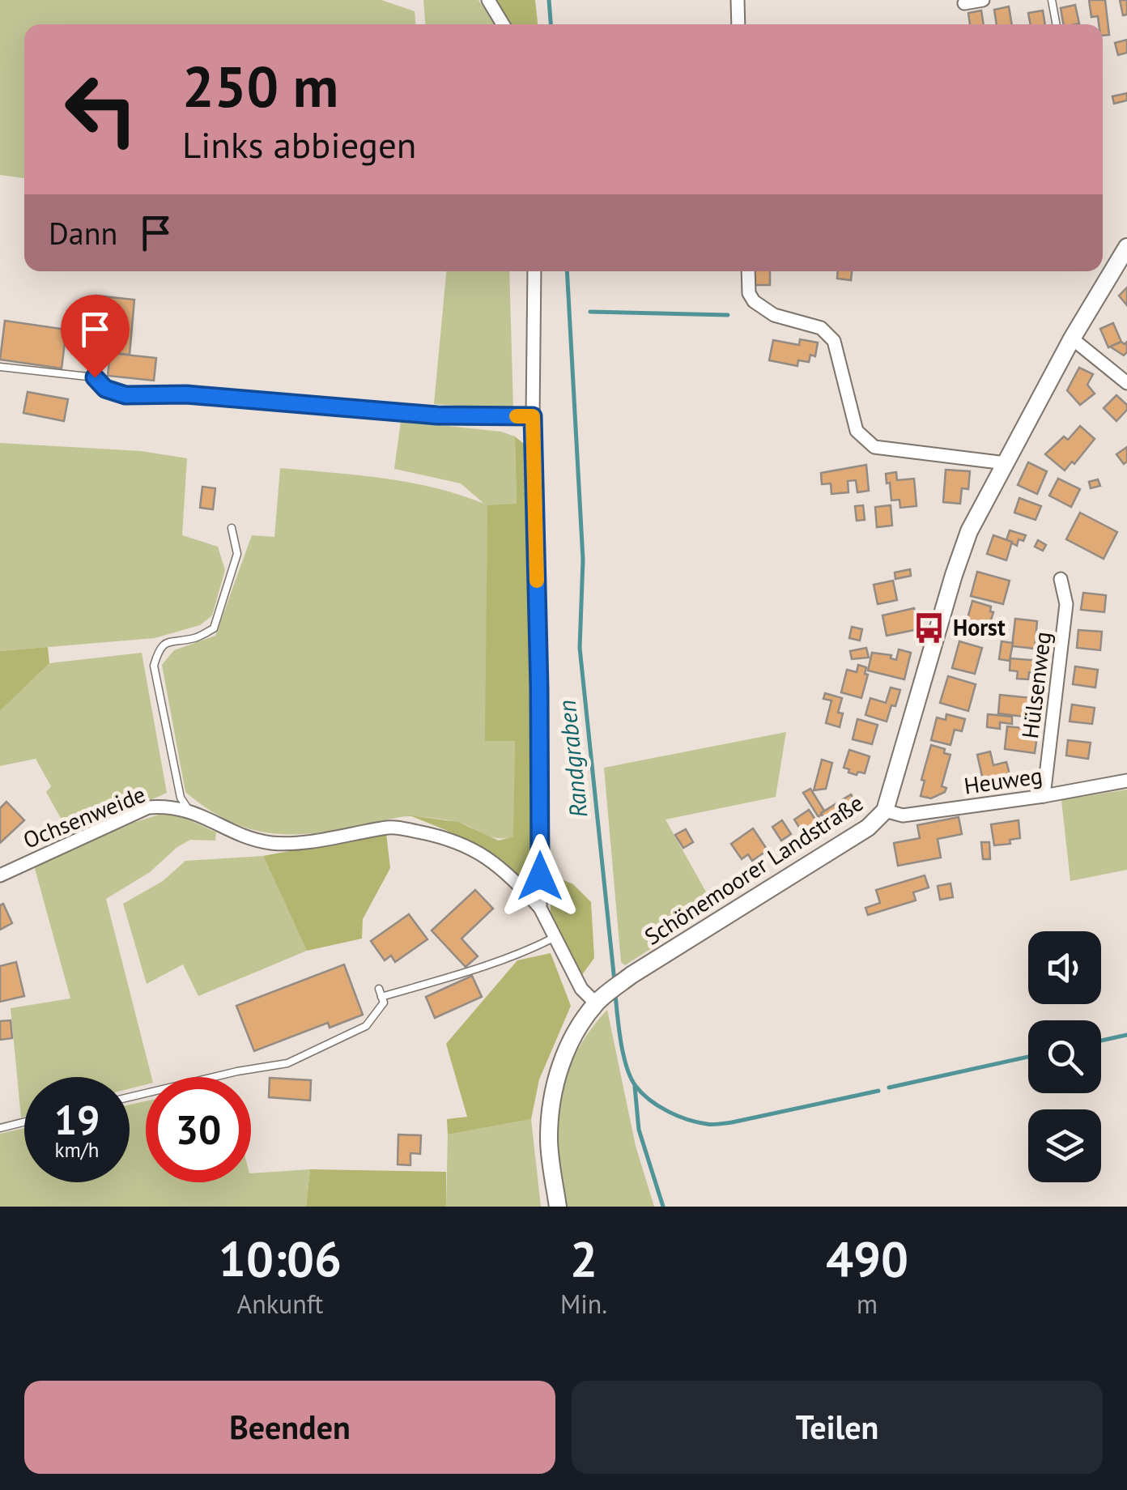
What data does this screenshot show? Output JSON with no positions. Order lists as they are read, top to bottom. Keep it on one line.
{"streets":{"street":["Hülsenweg","Heuweg","Ochsenweide","Schönemoorer Landstraße"]},"crossings":[["Hülsenweg","Heuweg"],["Heuweg","Schönemoorer Landstraße"]],"water":["Randgraben"],"places":{"bus stop":["Horst"]},"page":{"turn":["250 m","Links abbiegen"],"then":"Dann","speed":"19 km/h","limit":"30","eta":["10:06","Ankunft","2","Min.","490","m"],"buttons":["Beenden","Teilen"]}}
